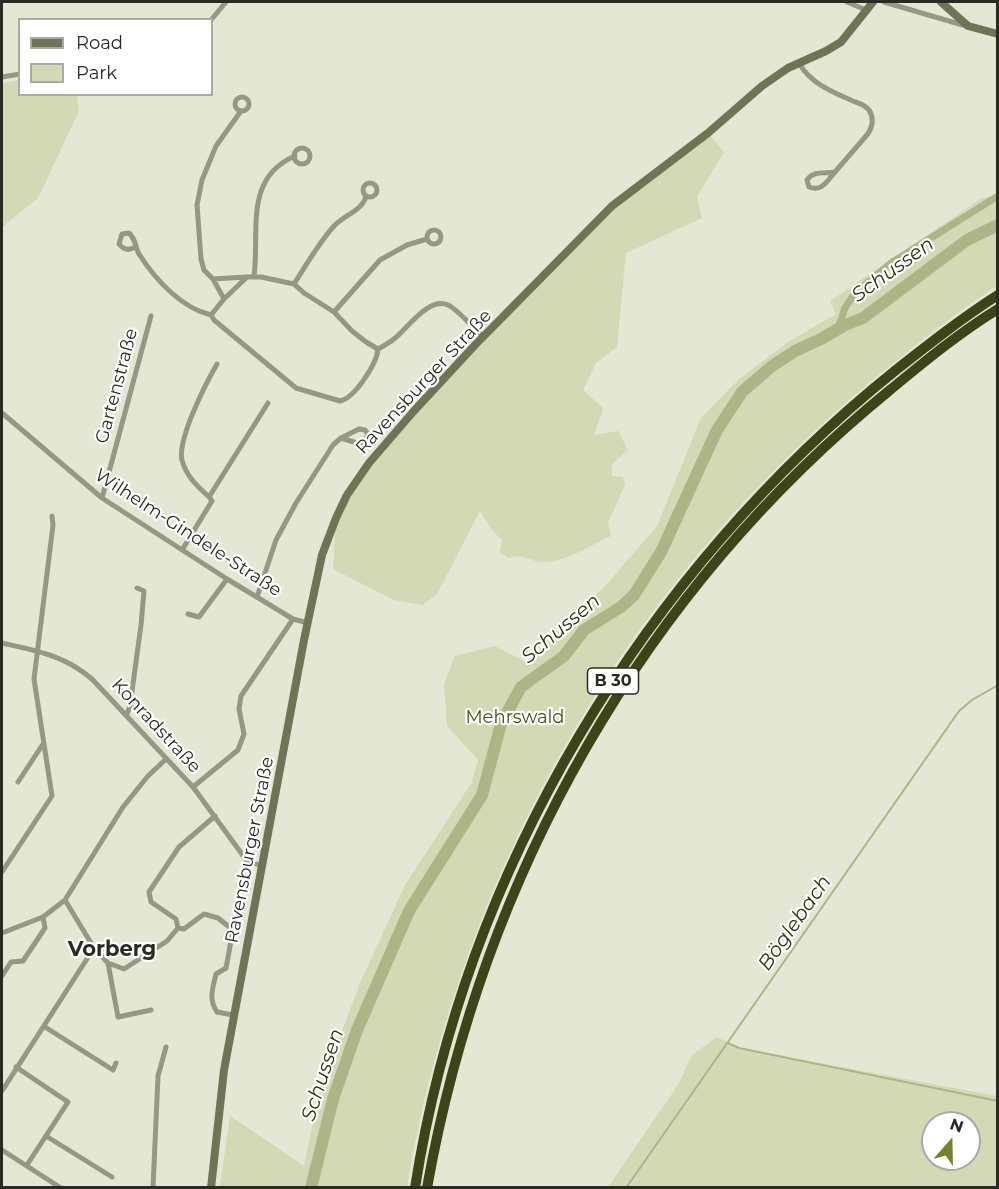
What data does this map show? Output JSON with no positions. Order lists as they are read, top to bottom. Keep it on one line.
{"streets":{"highway":["B 30"],"main road":["Ravensburger Straße"],"street":["Gartenstraße","Wilhelm-Gindele-Straße","Konradstraße"]},"crossings":[["Ravensburger Straße","Wilhelm-Gindele-Straße"],["Ravensburger Straße","Konradstraße"],["Gartenstraße","Wilhelm-Gindele-Straße"]],"districts":["Vorberg"],"water":["Schussen","Böglebach"],"parks":["Mehrswald"],"legend":["Road","Park"],"north":"top"}
